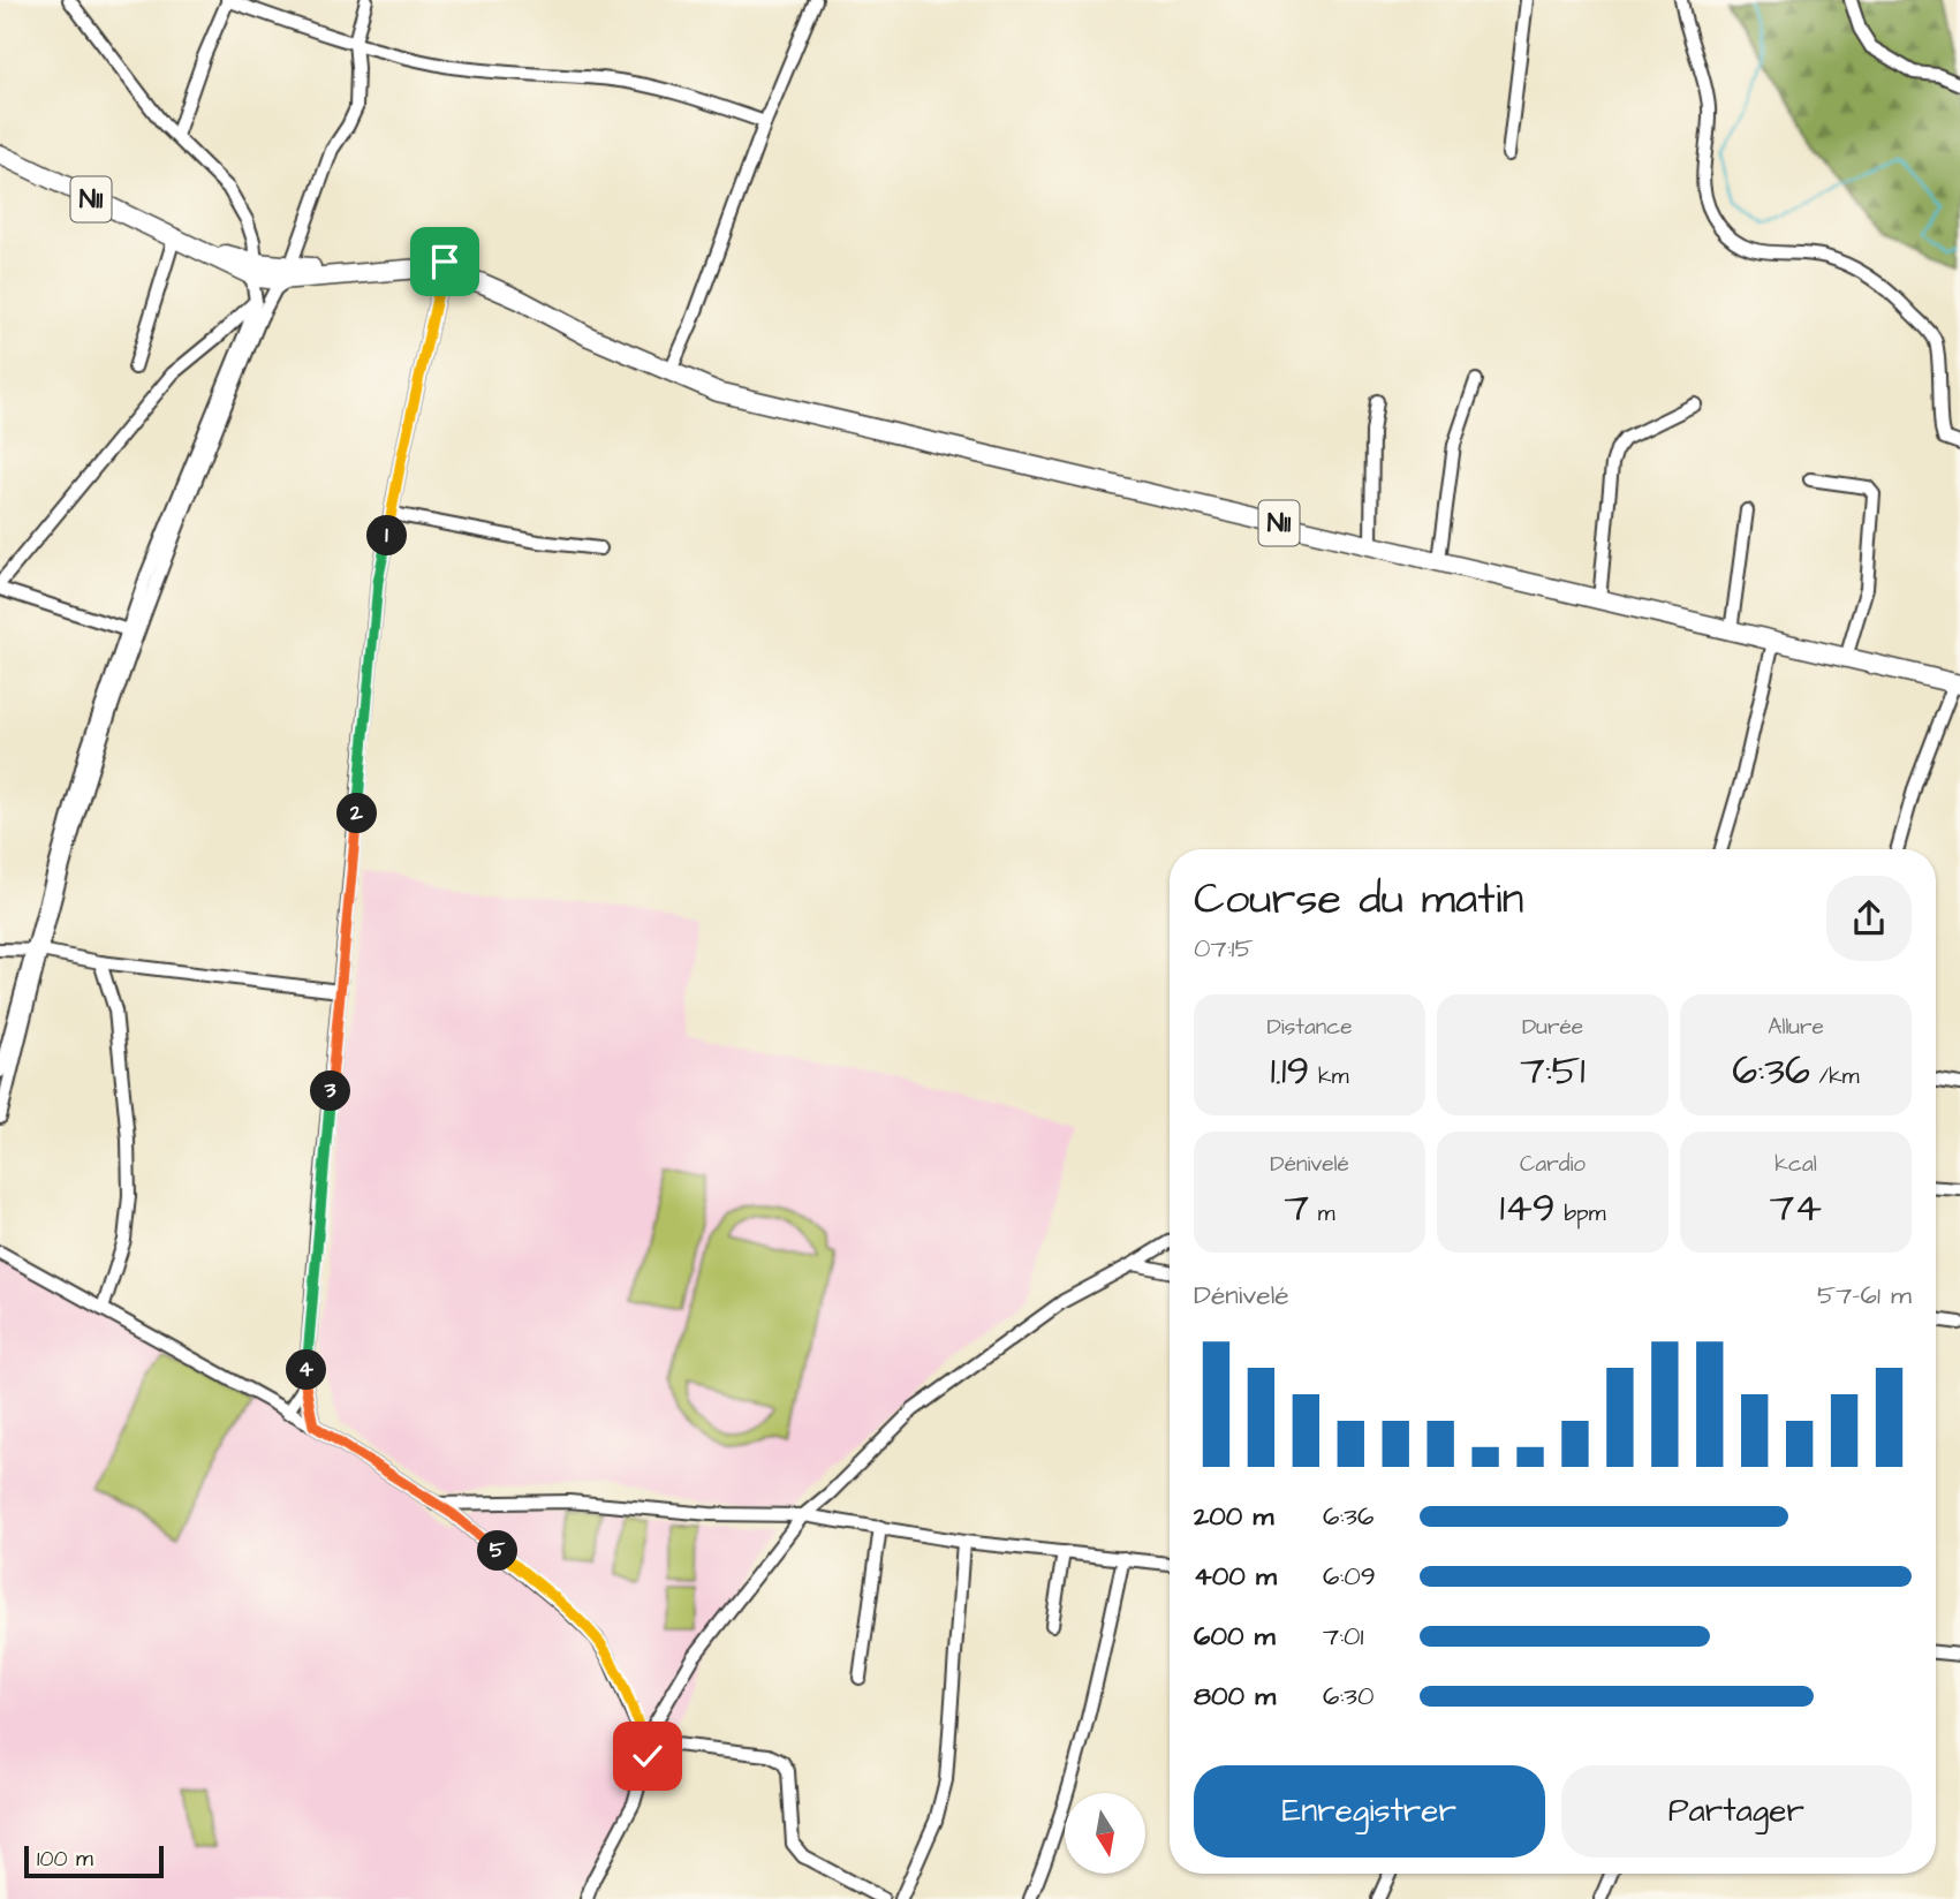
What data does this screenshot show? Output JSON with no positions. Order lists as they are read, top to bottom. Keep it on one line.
{"streets":{"highway":["N11"]},"scale_bar":"100 m","north":"bottom","page":{"pins":["1","2","3","4","5"],"heading":["Course du matin","07:15"],"stats":[["Distance","1.19 km"],["Durée","7:51"],["Allure","6:36 /km"],["Dénivelé","7 m"],["Cardio","149 bpm"],["kcal","74"]],"chart":["Dénivelé","57–61 m"],"list":[{"name":"200 m","note":"6:36"},{"name":"400 m","note":"6:09"},{"name":"600 m","note":"7:01"},{"name":"800 m","note":"6:30"}],"buttons":["Enregistrer","Partager"],"scale":"100 m"}}
